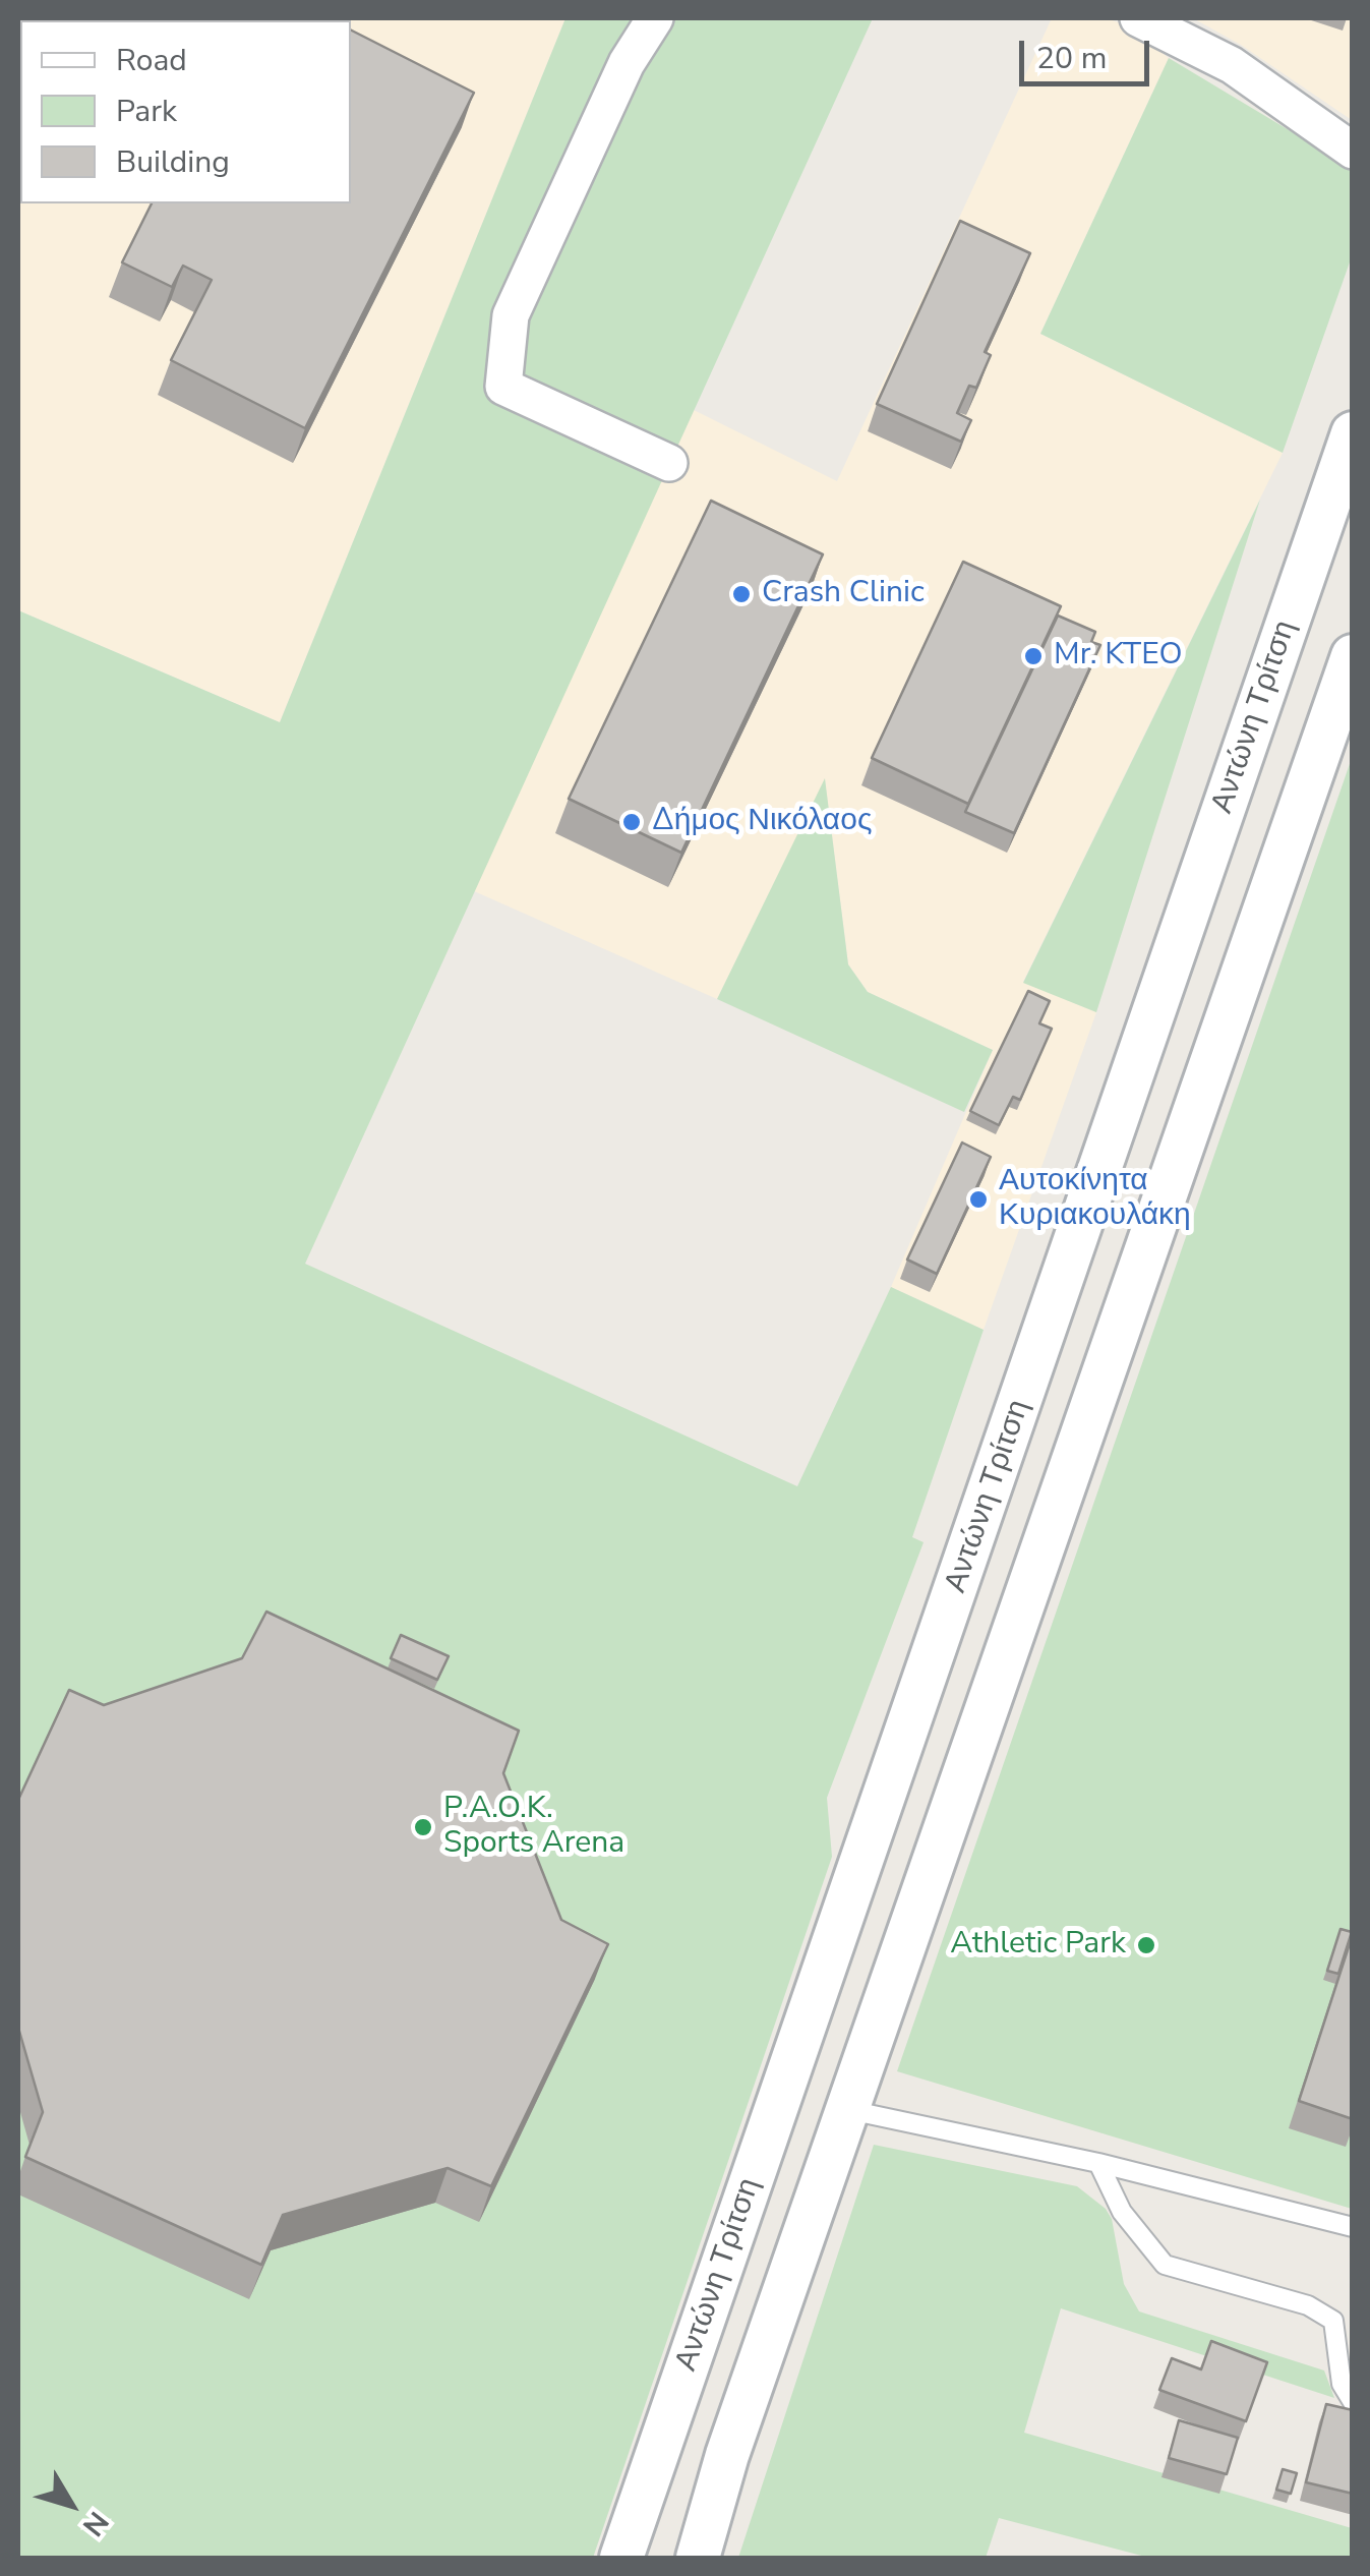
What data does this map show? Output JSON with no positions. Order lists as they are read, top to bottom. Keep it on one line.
{"streets":{"street":["Αντώνη Τρίτση"]},"places":["Crash Clinic","Mr. KTEO","Δήμος Νικόλαος","Αυτοκίνητα Κυριακουλάκη","P.A.O.K. Sports Arena","Athletic Park"],"legend":["Road","Park","Building"],"scale_bar":"20 m","north":"bottom right"}
